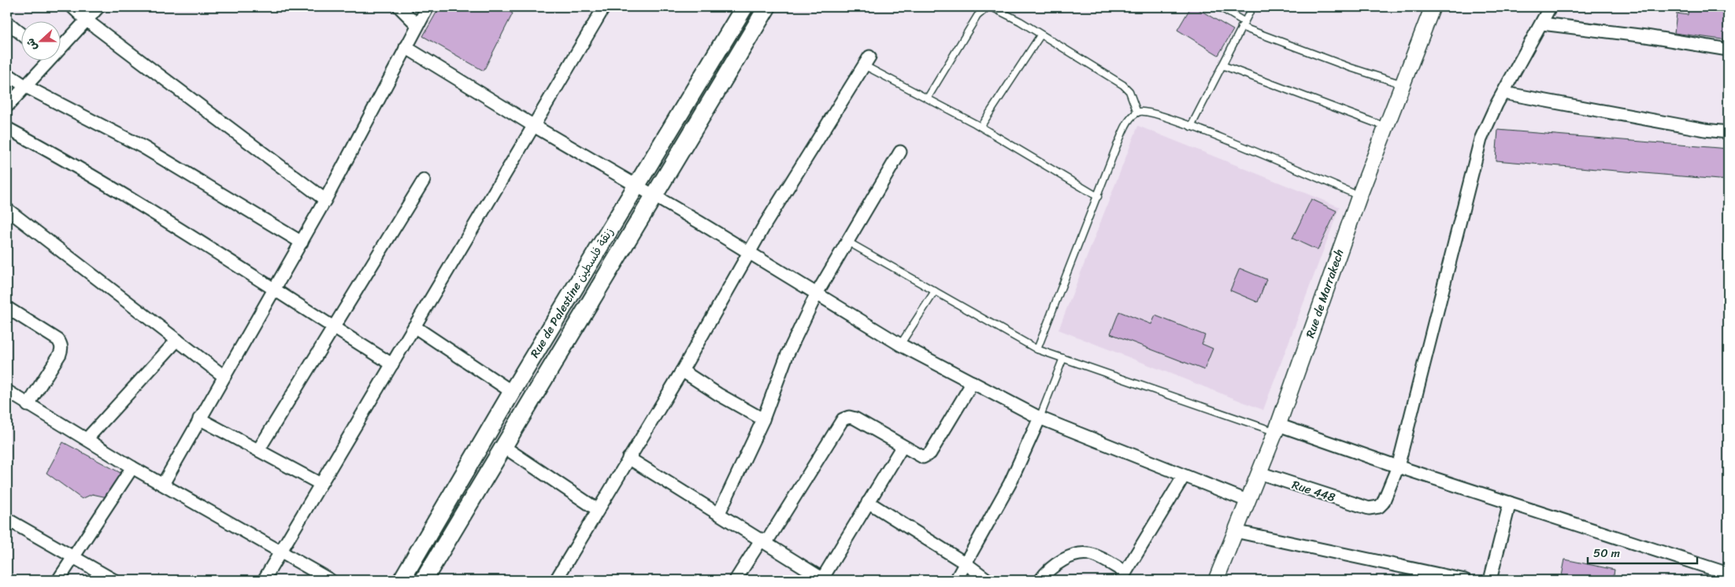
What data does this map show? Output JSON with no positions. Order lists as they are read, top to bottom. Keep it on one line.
{"streets":{"main road":["Rue de Palestine زنقة فلسطين"],"street":["Rue de Marrakech","Rue 448"]},"crossings":[["Rue de Marrakech","Rue 448"]],"scale_bar":"50 m","north":"left"}
